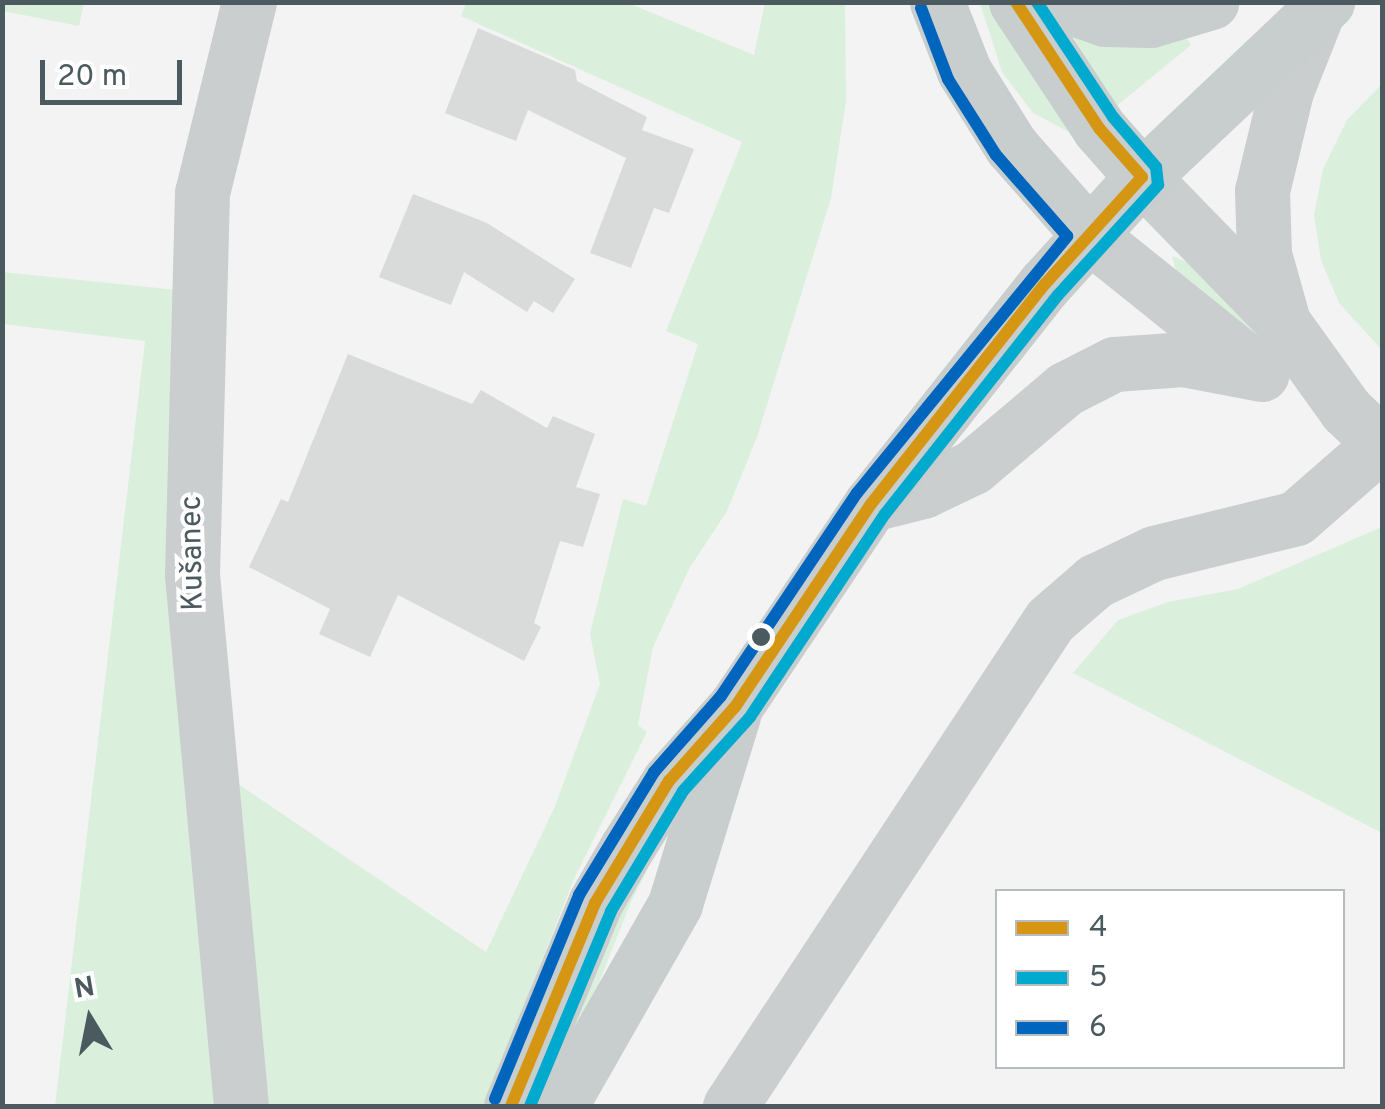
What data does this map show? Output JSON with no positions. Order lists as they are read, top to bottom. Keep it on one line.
{"streets":{"street":["Kušanec"]},"lines":["transit line 4","transit line 5","transit line 6"],"legend":["4","5","6"],"scale_bar":"20 m","north":"top"}
